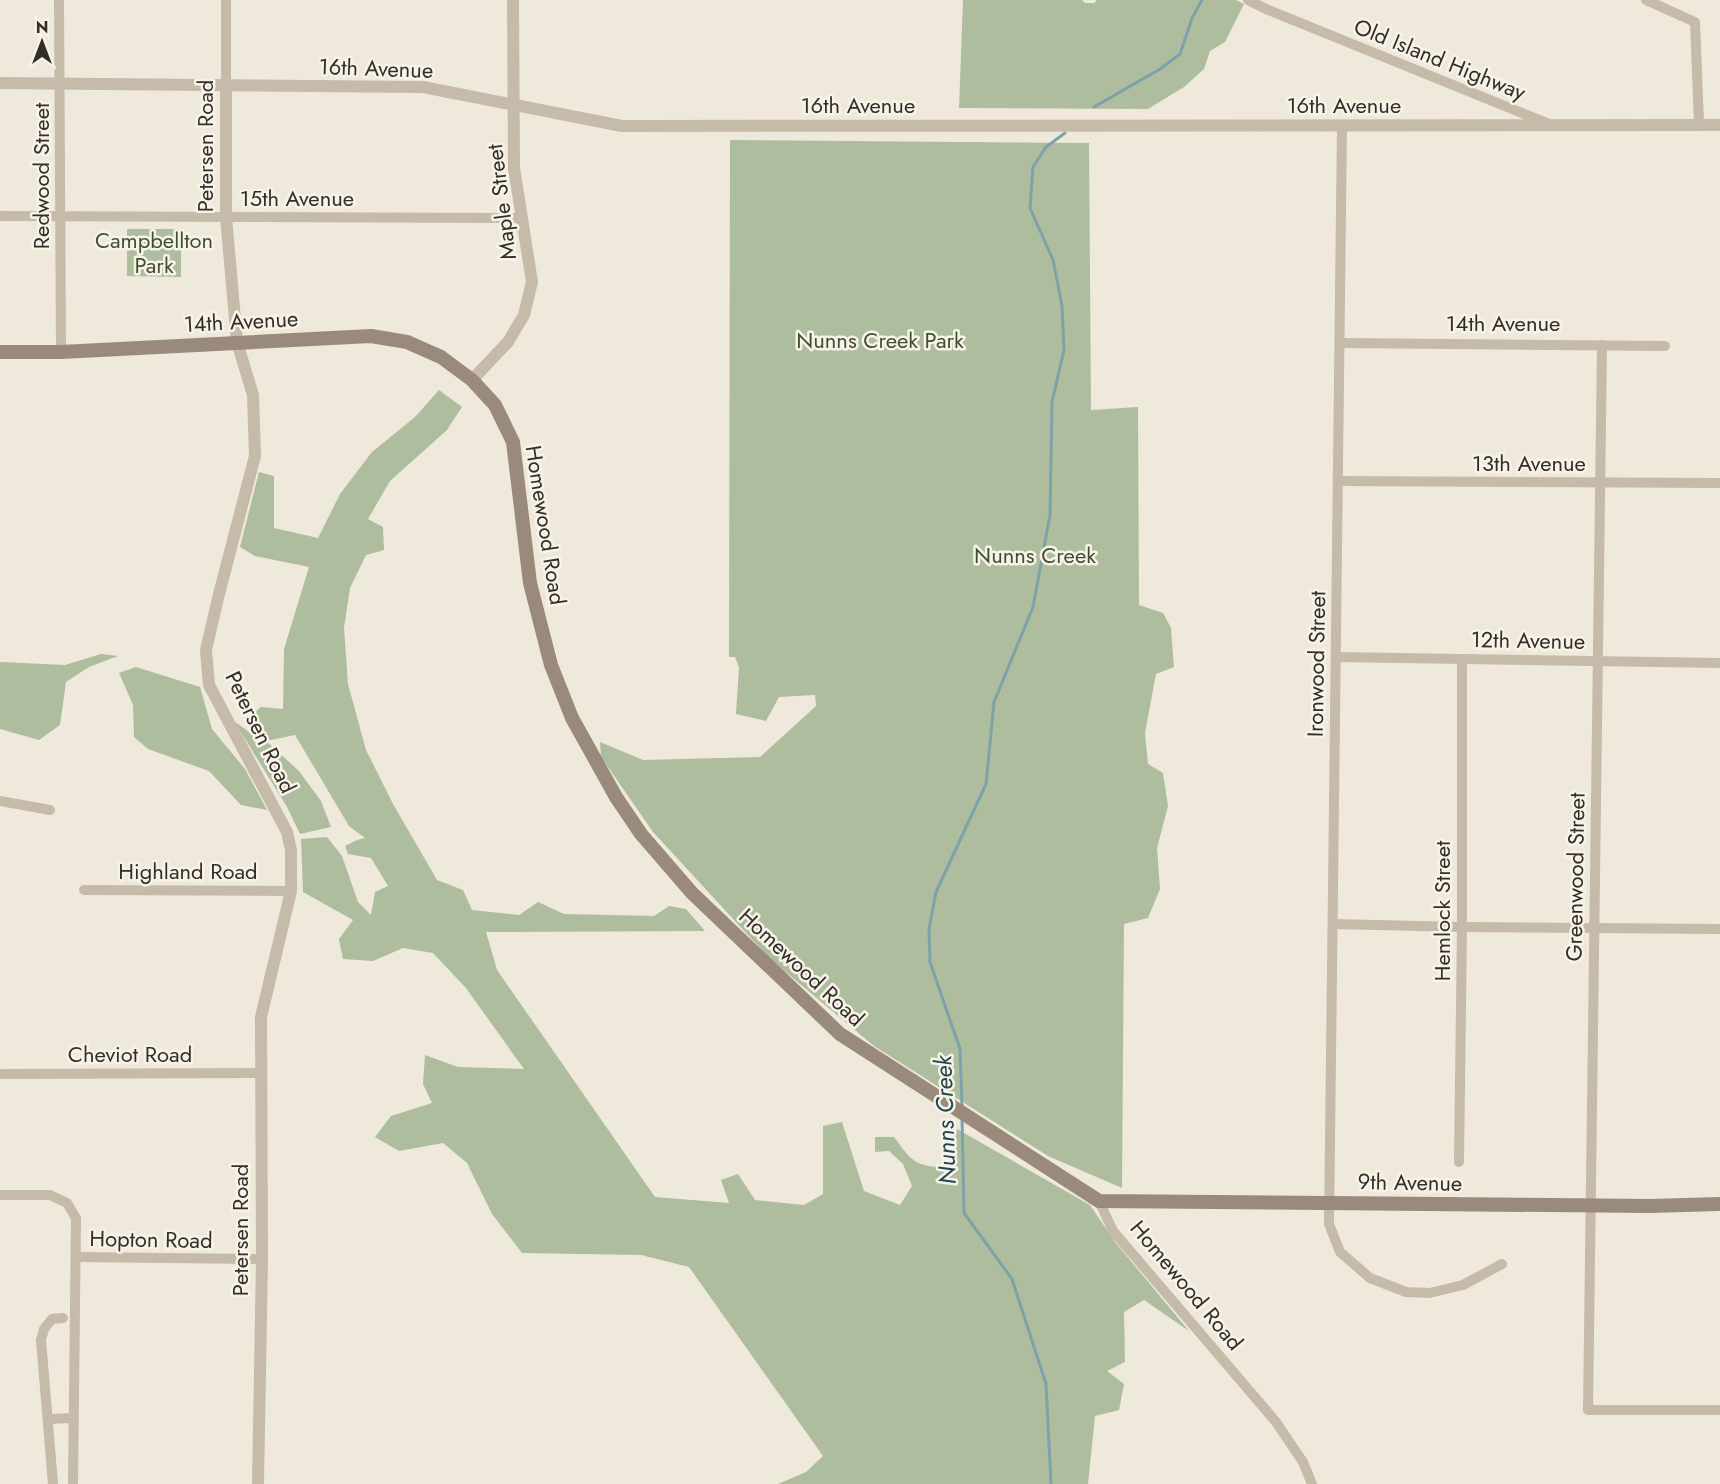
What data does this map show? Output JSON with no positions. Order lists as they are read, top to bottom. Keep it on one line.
{"streets":{"main road":["14th Avenue","Homewood Road","9th Avenue"],"street":["Old Island Highway","16th Avenue","Petersen Road","Redwood Street","15th Avenue","Maple Street","13th Avenue","12th Avenue","Ironwood Street","Highland Road","Greenwood Street","Hemlock Street","Cheviot Road","Hopton Road"]},"crossings":[["Old Island Highway","16th Avenue"],["16th Avenue","Petersen Road"],["16th Avenue","Redwood Street"],["16th Avenue","Maple Street"],["16th Avenue","Ironwood Street"],["Petersen Road","15th Avenue"],["Petersen Road","14th Avenue"],["Petersen Road","Highland Road"],["Petersen Road","Cheviot Road"],["Petersen Road","Hopton Road"],["Redwood Street","15th Avenue"],["Redwood Street","14th Avenue"],["15th Avenue","Maple Street"],["Maple Street","14th Avenue"],["Maple Street","Homewood Road"],["14th Avenue","Homewood Road"],["14th Avenue","Ironwood Street"],["14th Avenue","Greenwood Street"],["13th Avenue","Ironwood Street"],["13th Avenue","Greenwood Street"],["Homewood Road","9th Avenue"],["12th Avenue","Ironwood Street"],["12th Avenue","Greenwood Street"],["12th Avenue","Hemlock Street"],["Ironwood Street","9th Avenue"],["Greenwood Street","9th Avenue"]],"water":["Nunns Creek"],"parks":["Campbellton Park","Nunns Creek Park","Nunns Creek"],"north":"top"}
